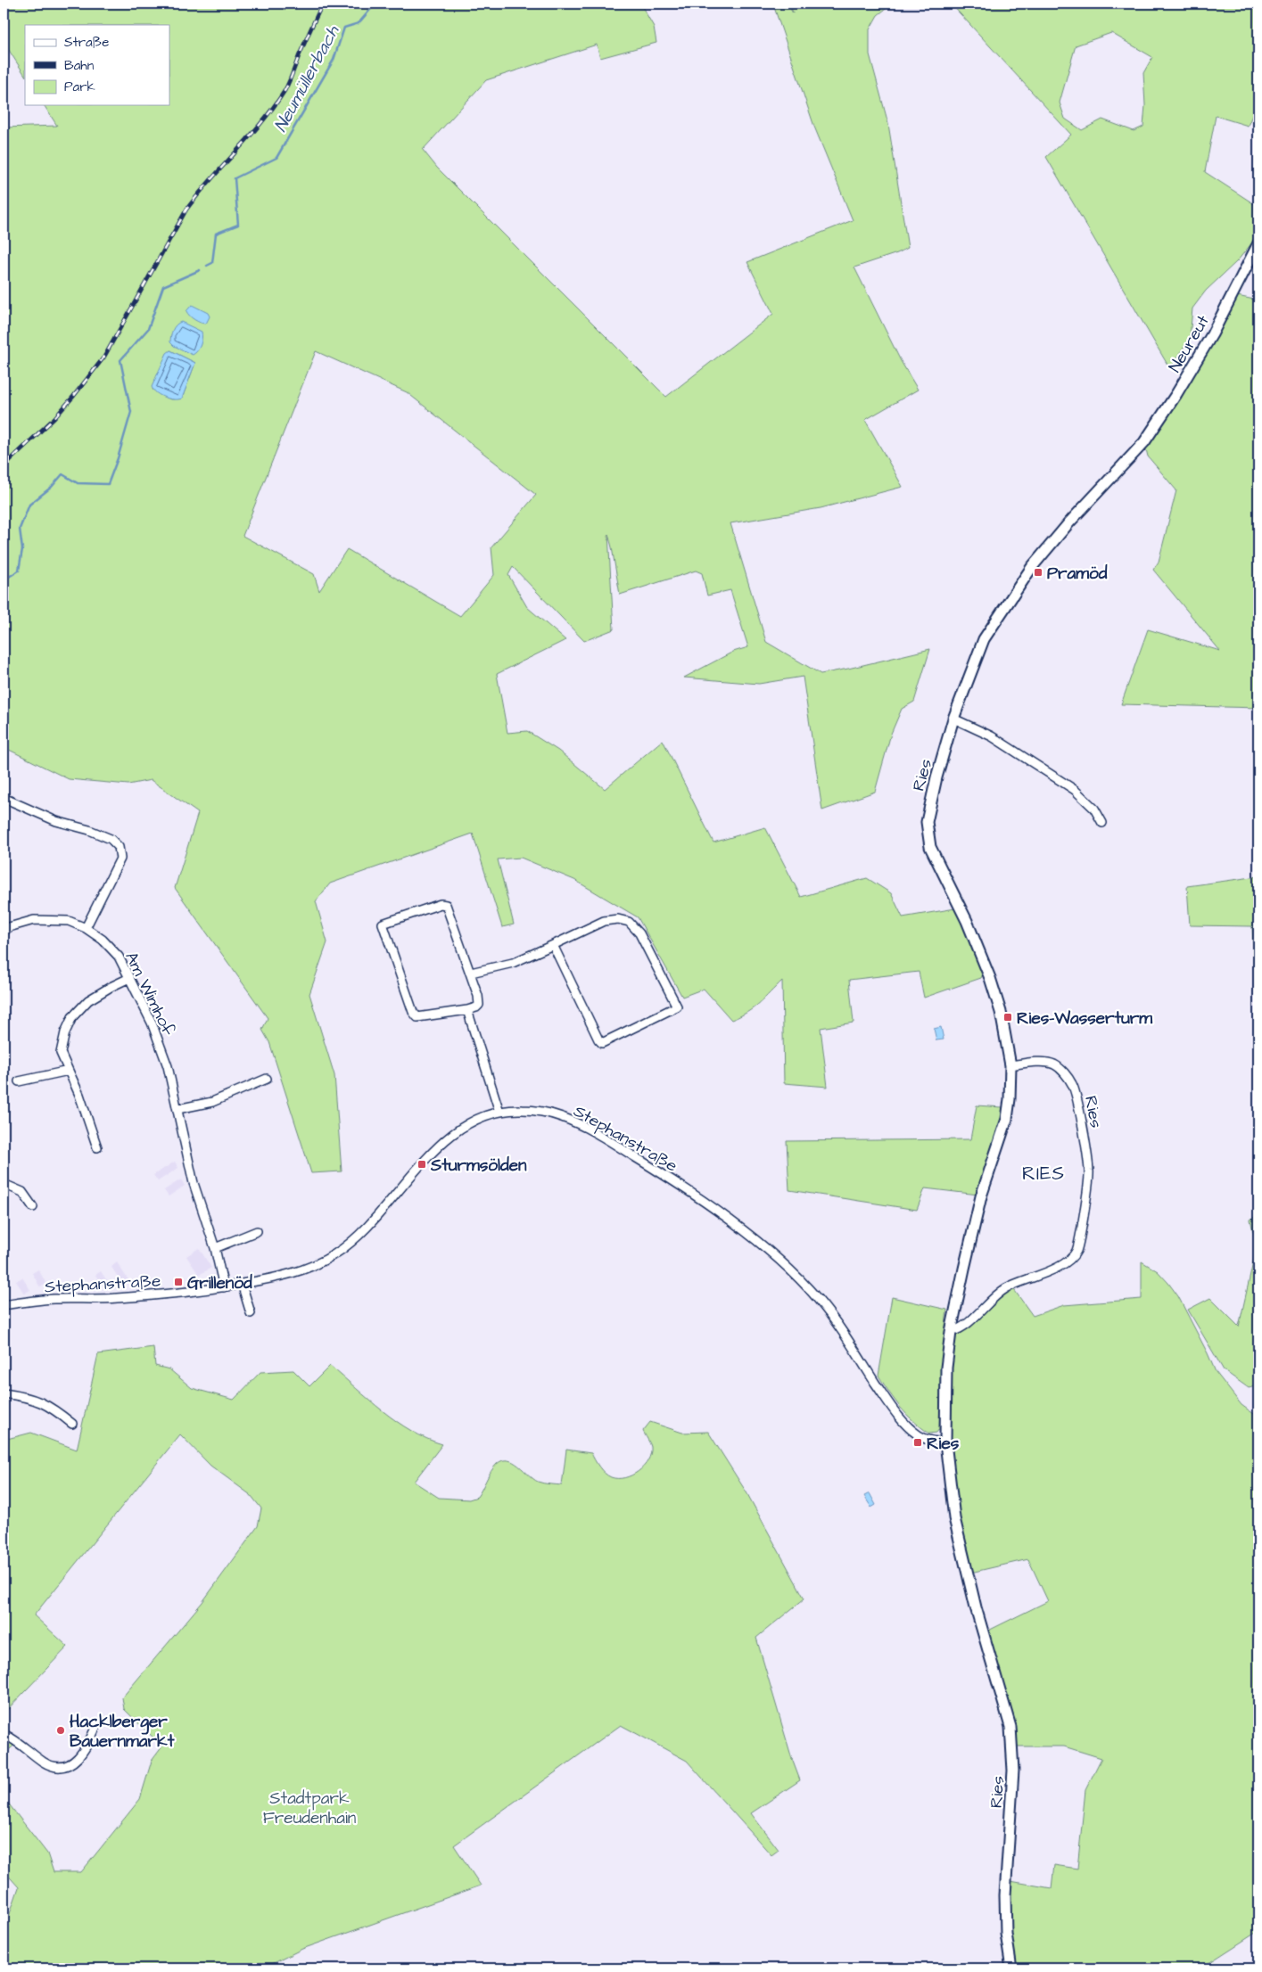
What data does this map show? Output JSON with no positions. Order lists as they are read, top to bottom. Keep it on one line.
{"streets":{"street":["Neureut","Ries","Am Wimhof","Stephanstraße"]},"crossings":[["Neureut","Ries"],["Ries","Stephanstraße"],["Am Wimhof","Stephanstraße"]],"districts":["RIES"],"water":["Neumüllerbach"],"parks":["Stadtpark Freudenhain"],"places":{"transit":["Pramöd","Ries-Wasserturm","Sturmsölden","Grillenöd","Ries"],"other":["Hacklberger Bauernmarkt"]},"legend":["Straße","Bahn","Park"]}
